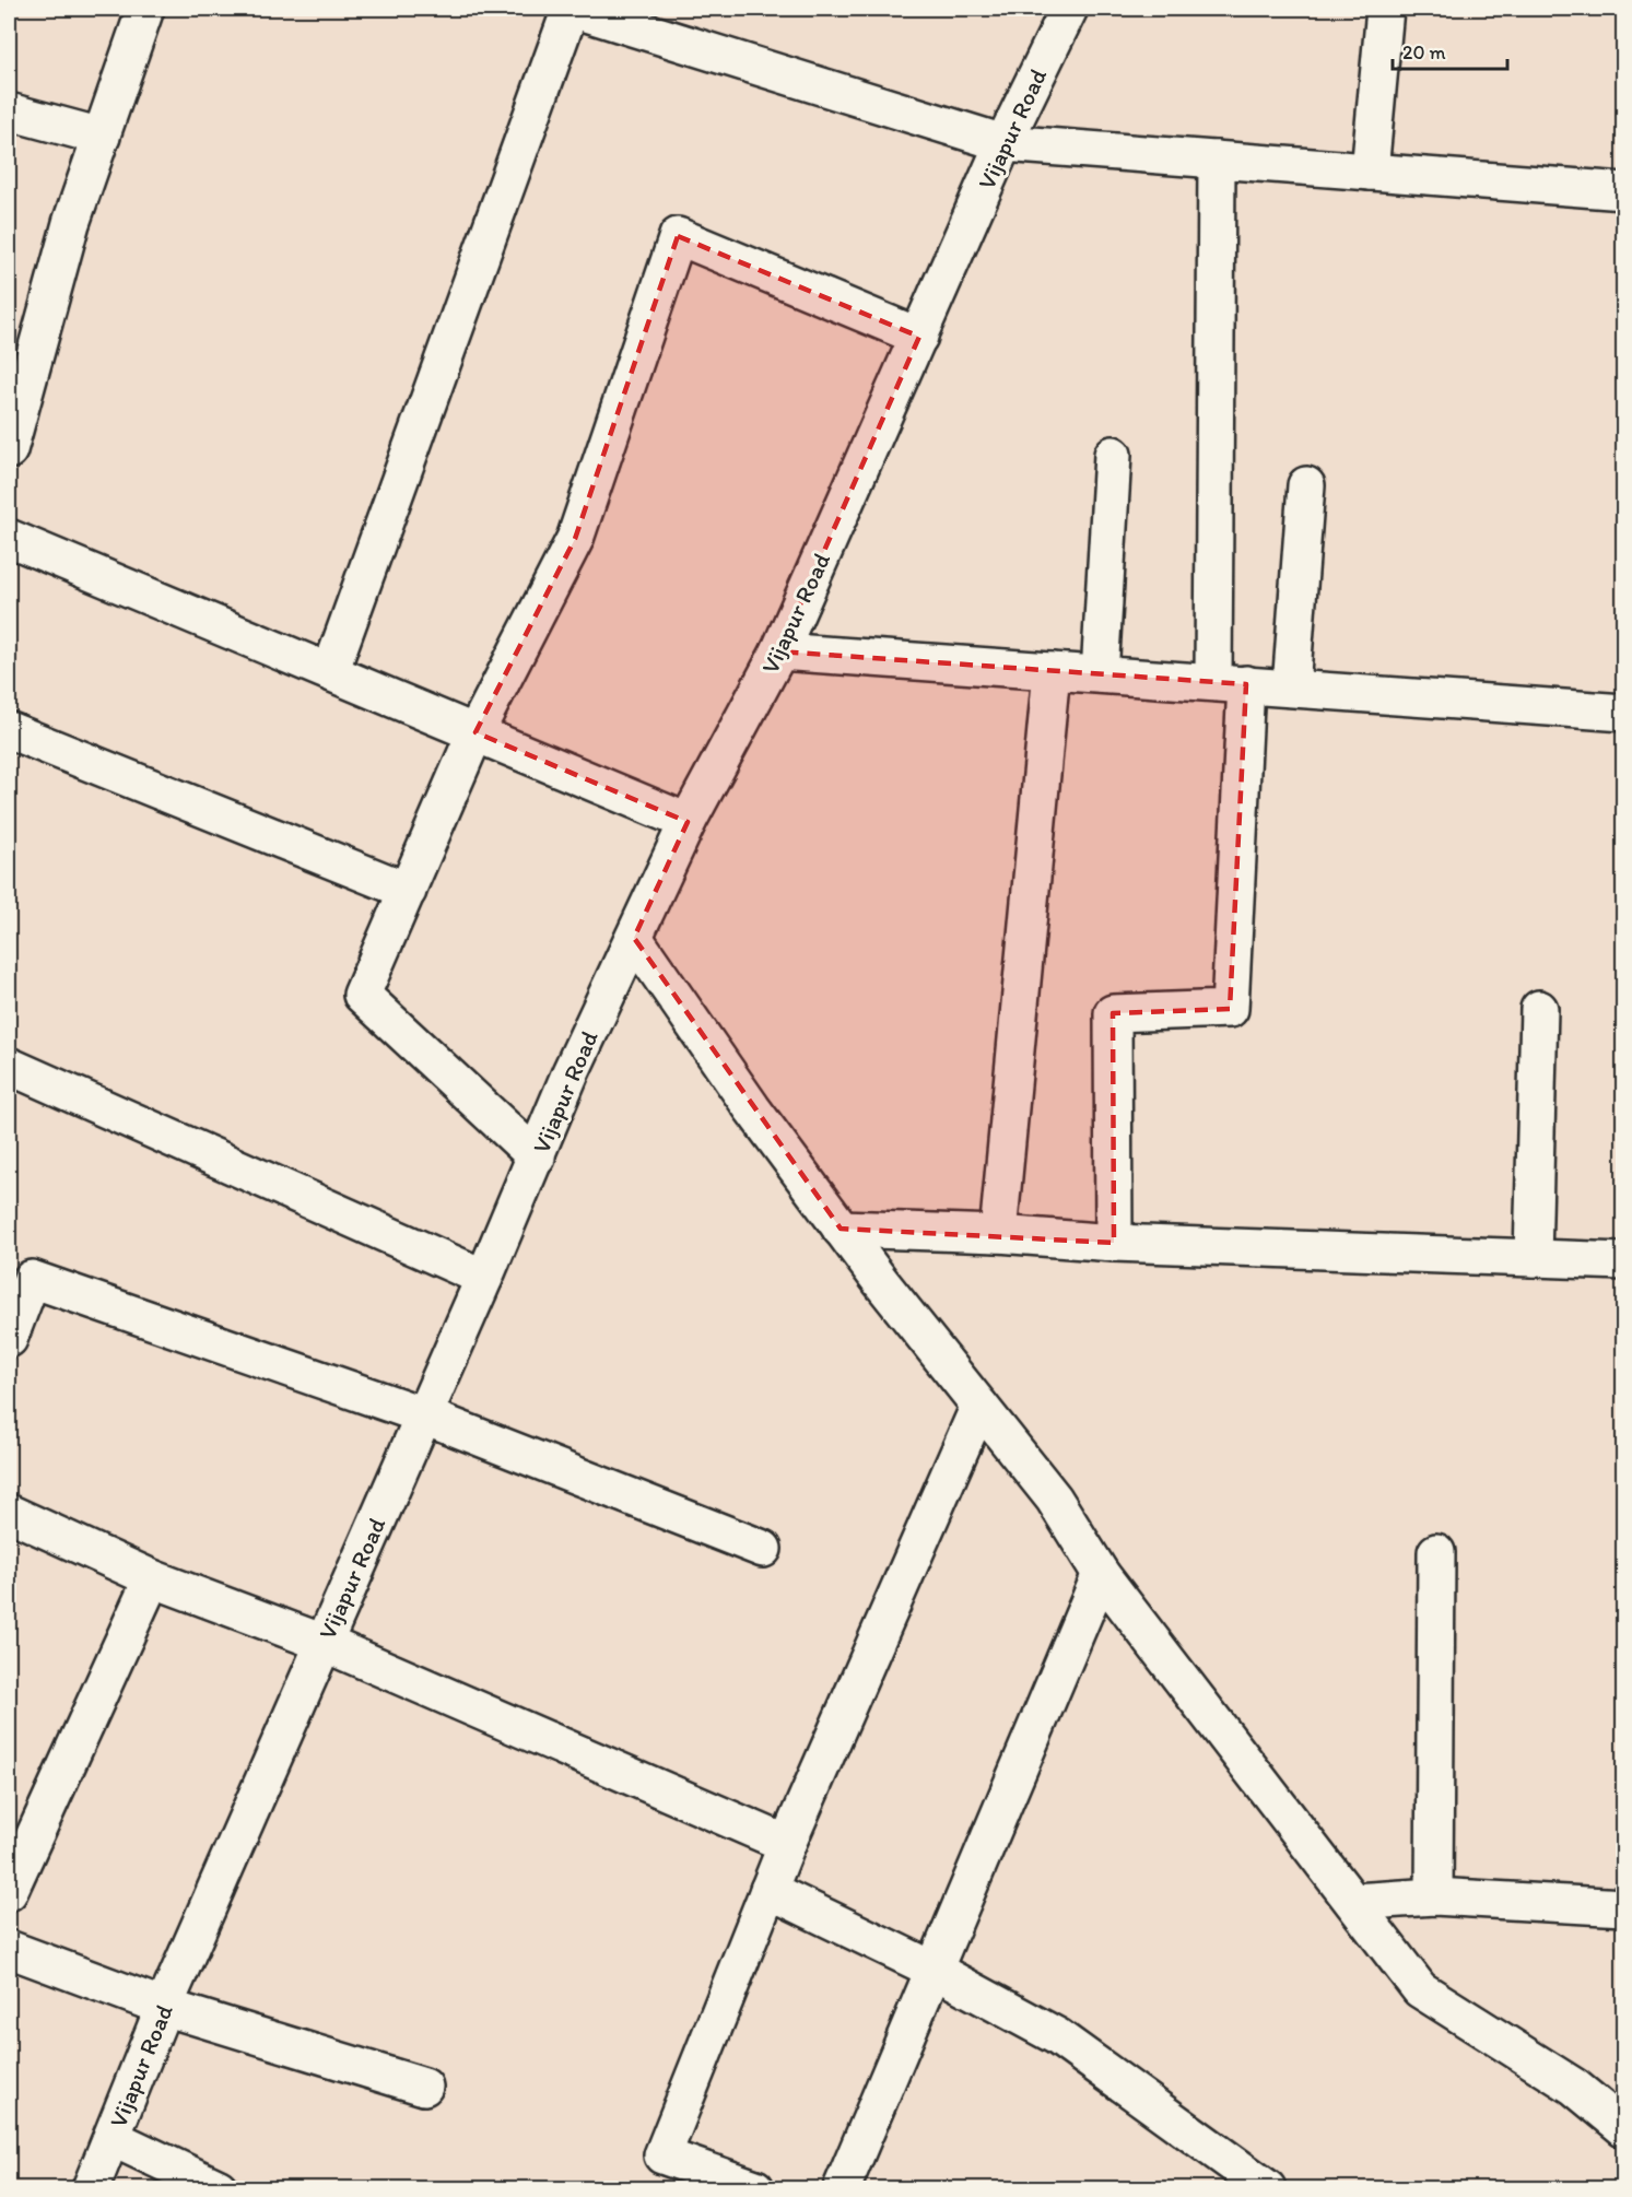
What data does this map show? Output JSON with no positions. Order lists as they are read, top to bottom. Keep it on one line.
{"streets":{"street":["Vijapur Road"]},"scale_bar":"20 m"}
